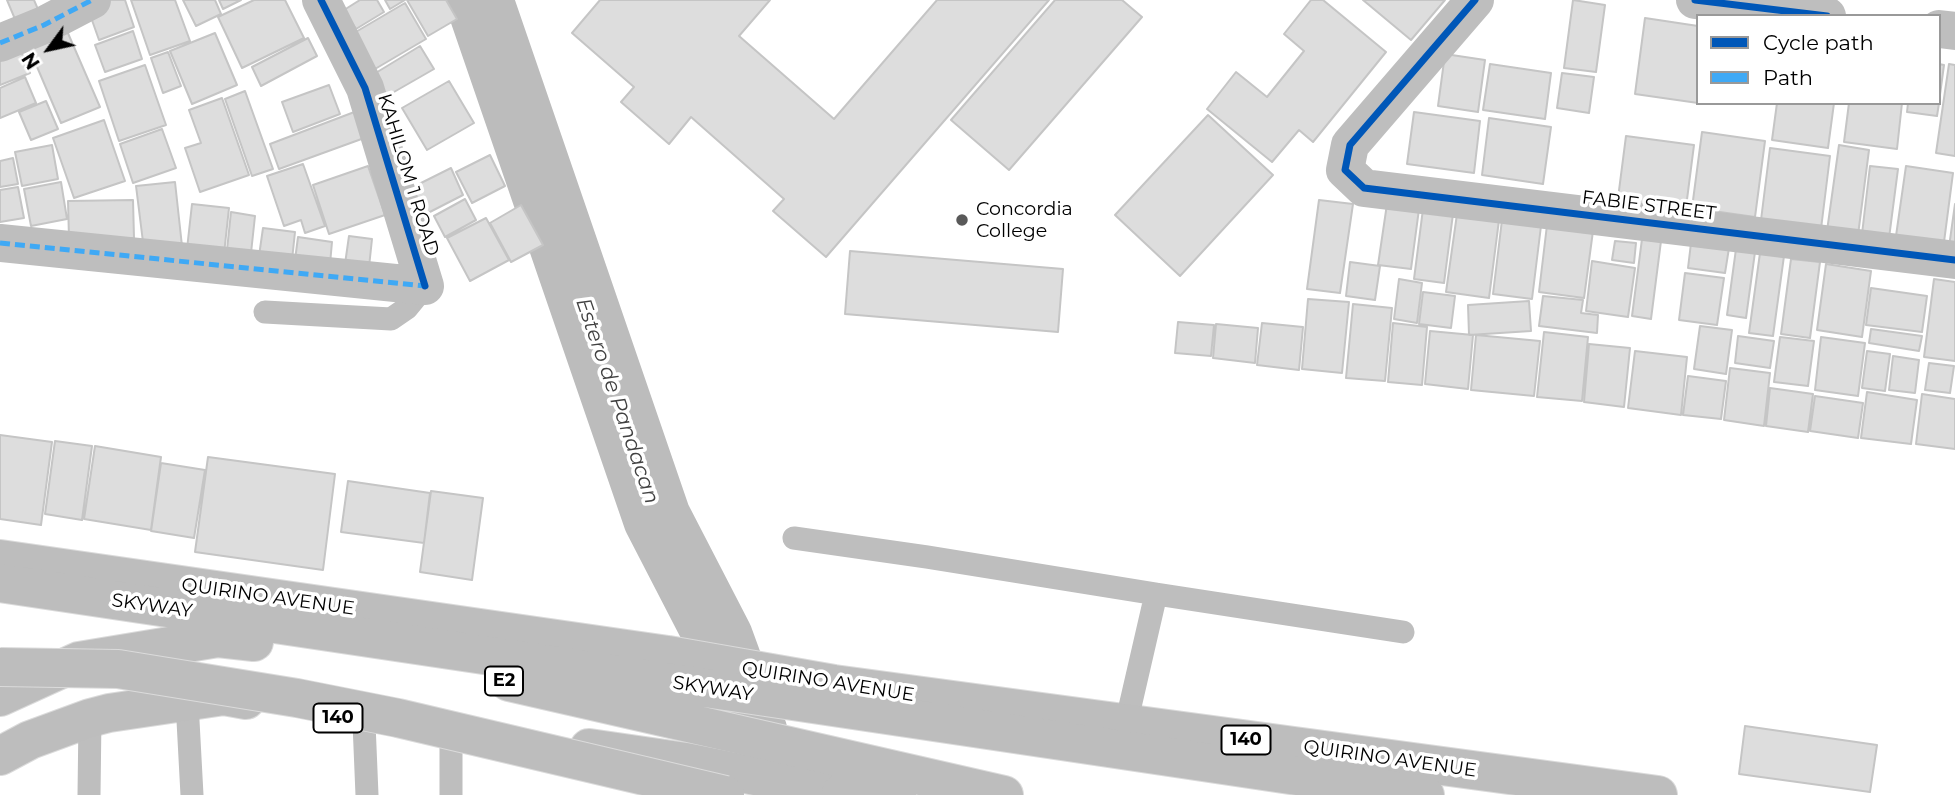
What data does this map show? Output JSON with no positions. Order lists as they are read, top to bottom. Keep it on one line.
{"streets":{"main road":["QUIRINO AVENUE","SKYWAY","E2","140"],"street":["KAHILOM 1 ROAD","FABIE STREET"]},"crossings":[["QUIRINO AVENUE","SKYWAY"]],"water":["Estero de Pandacan"],"places":["Concordia College"],"legend":["Cycle path","Path"],"north":"bottom left"}
